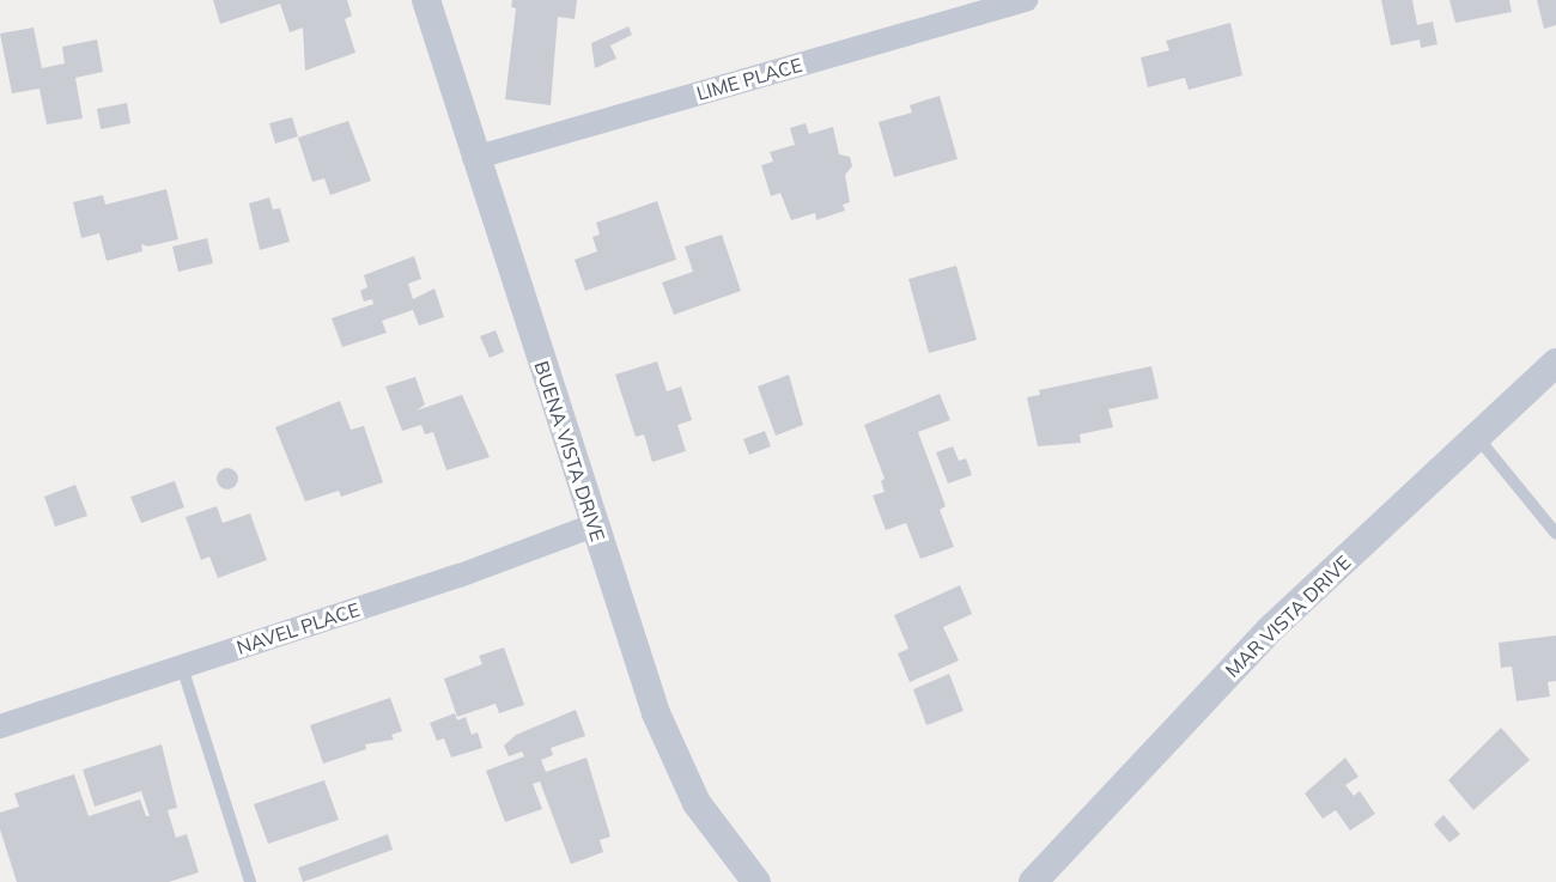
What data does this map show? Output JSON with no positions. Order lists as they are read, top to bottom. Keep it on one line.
{"streets":{"street":["LIME PLACE","BUENA VISTA DRIVE","MAR VISTA DRIVE","NAVEL PLACE"]},"crossings":[["LIME PLACE","BUENA VISTA DRIVE"],["BUENA VISTA DRIVE","NAVEL PLACE"]]}
